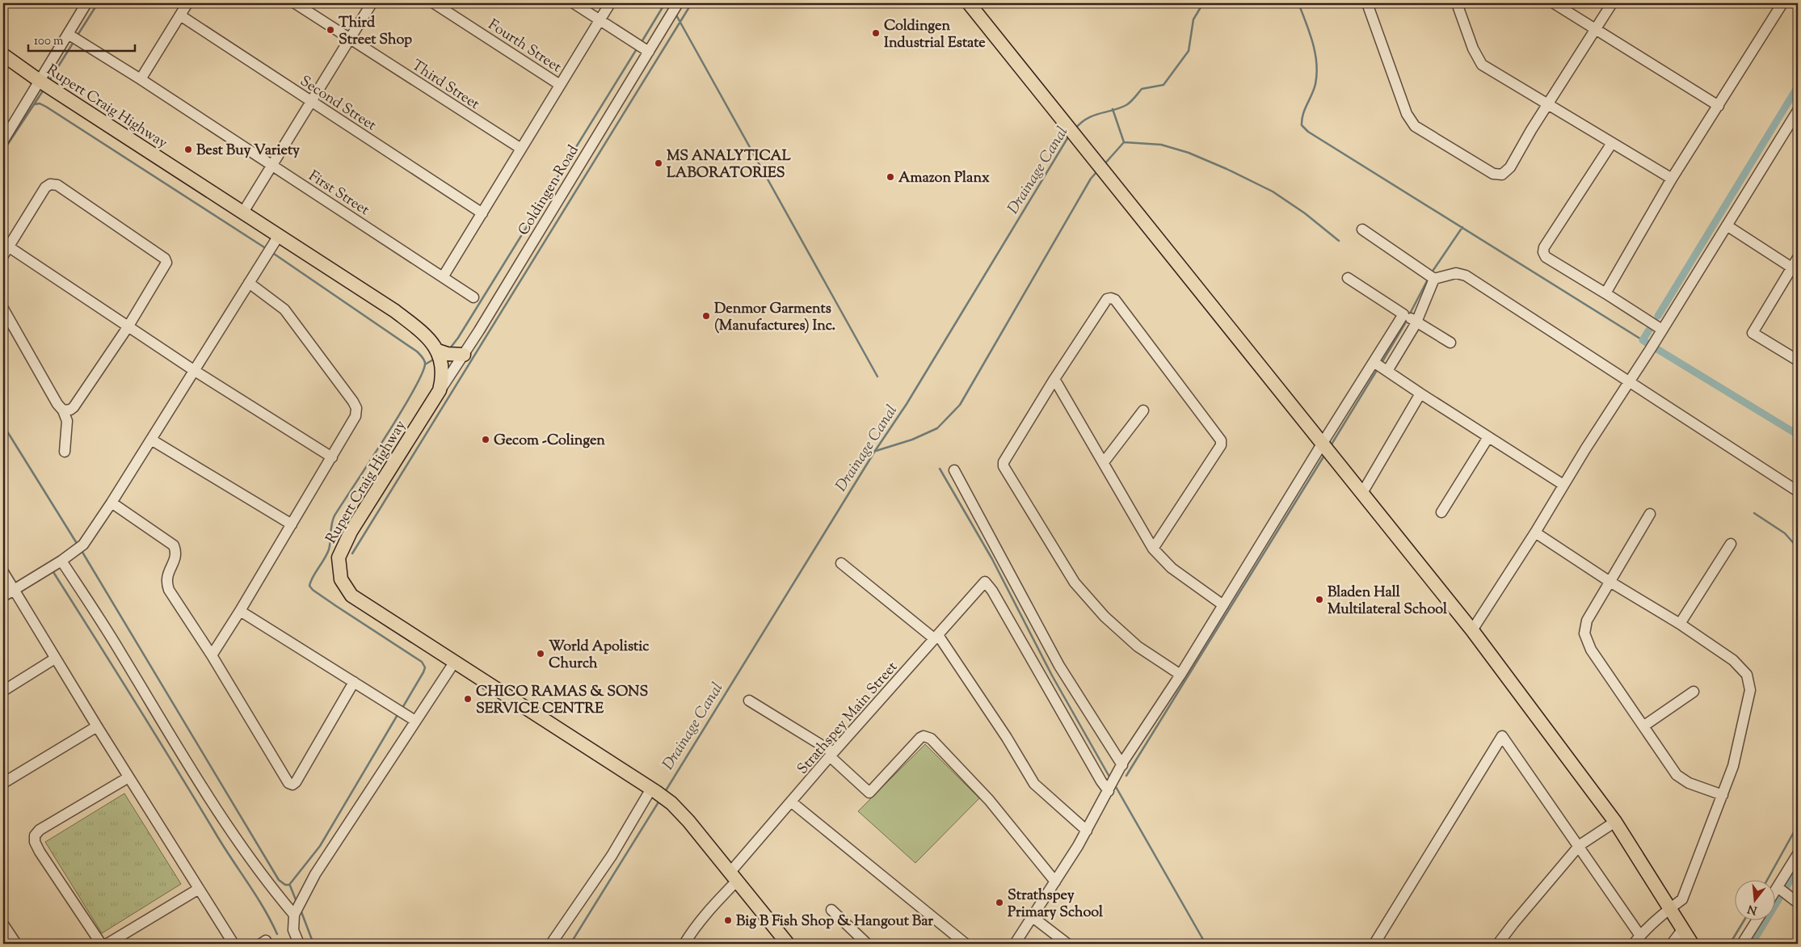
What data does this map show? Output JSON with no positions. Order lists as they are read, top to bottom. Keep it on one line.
{"streets":{"main road":["Rupert Craig Highway"],"street":["Fourth Street","Third Street","Second Street","Coldingen Road","First Street","Strathspey Main Street"]},"crossings":[["Rupert Craig Highway","Coldingen Road"],["Rupert Craig Highway","Strathspey Main Street"]],"water":["Drainage Canal"],"places":["Third Street Shop","Coldingen Industrial Estate","Best Buy Variety","MS ANALYTICAL LABORATORIES","Amazon Planx","Denmor Garments (Manufactures) Inc.","Gecom -Colingen","Bladen Hall Multilateral School","World Apolistic Church","CHICO RAMAS & SONS SERVICE CENTRE","Strathspey Primary School","Big B Fish Shop & Hangout Bar"],"scale_bar":"100 m","north":"bottom"}
